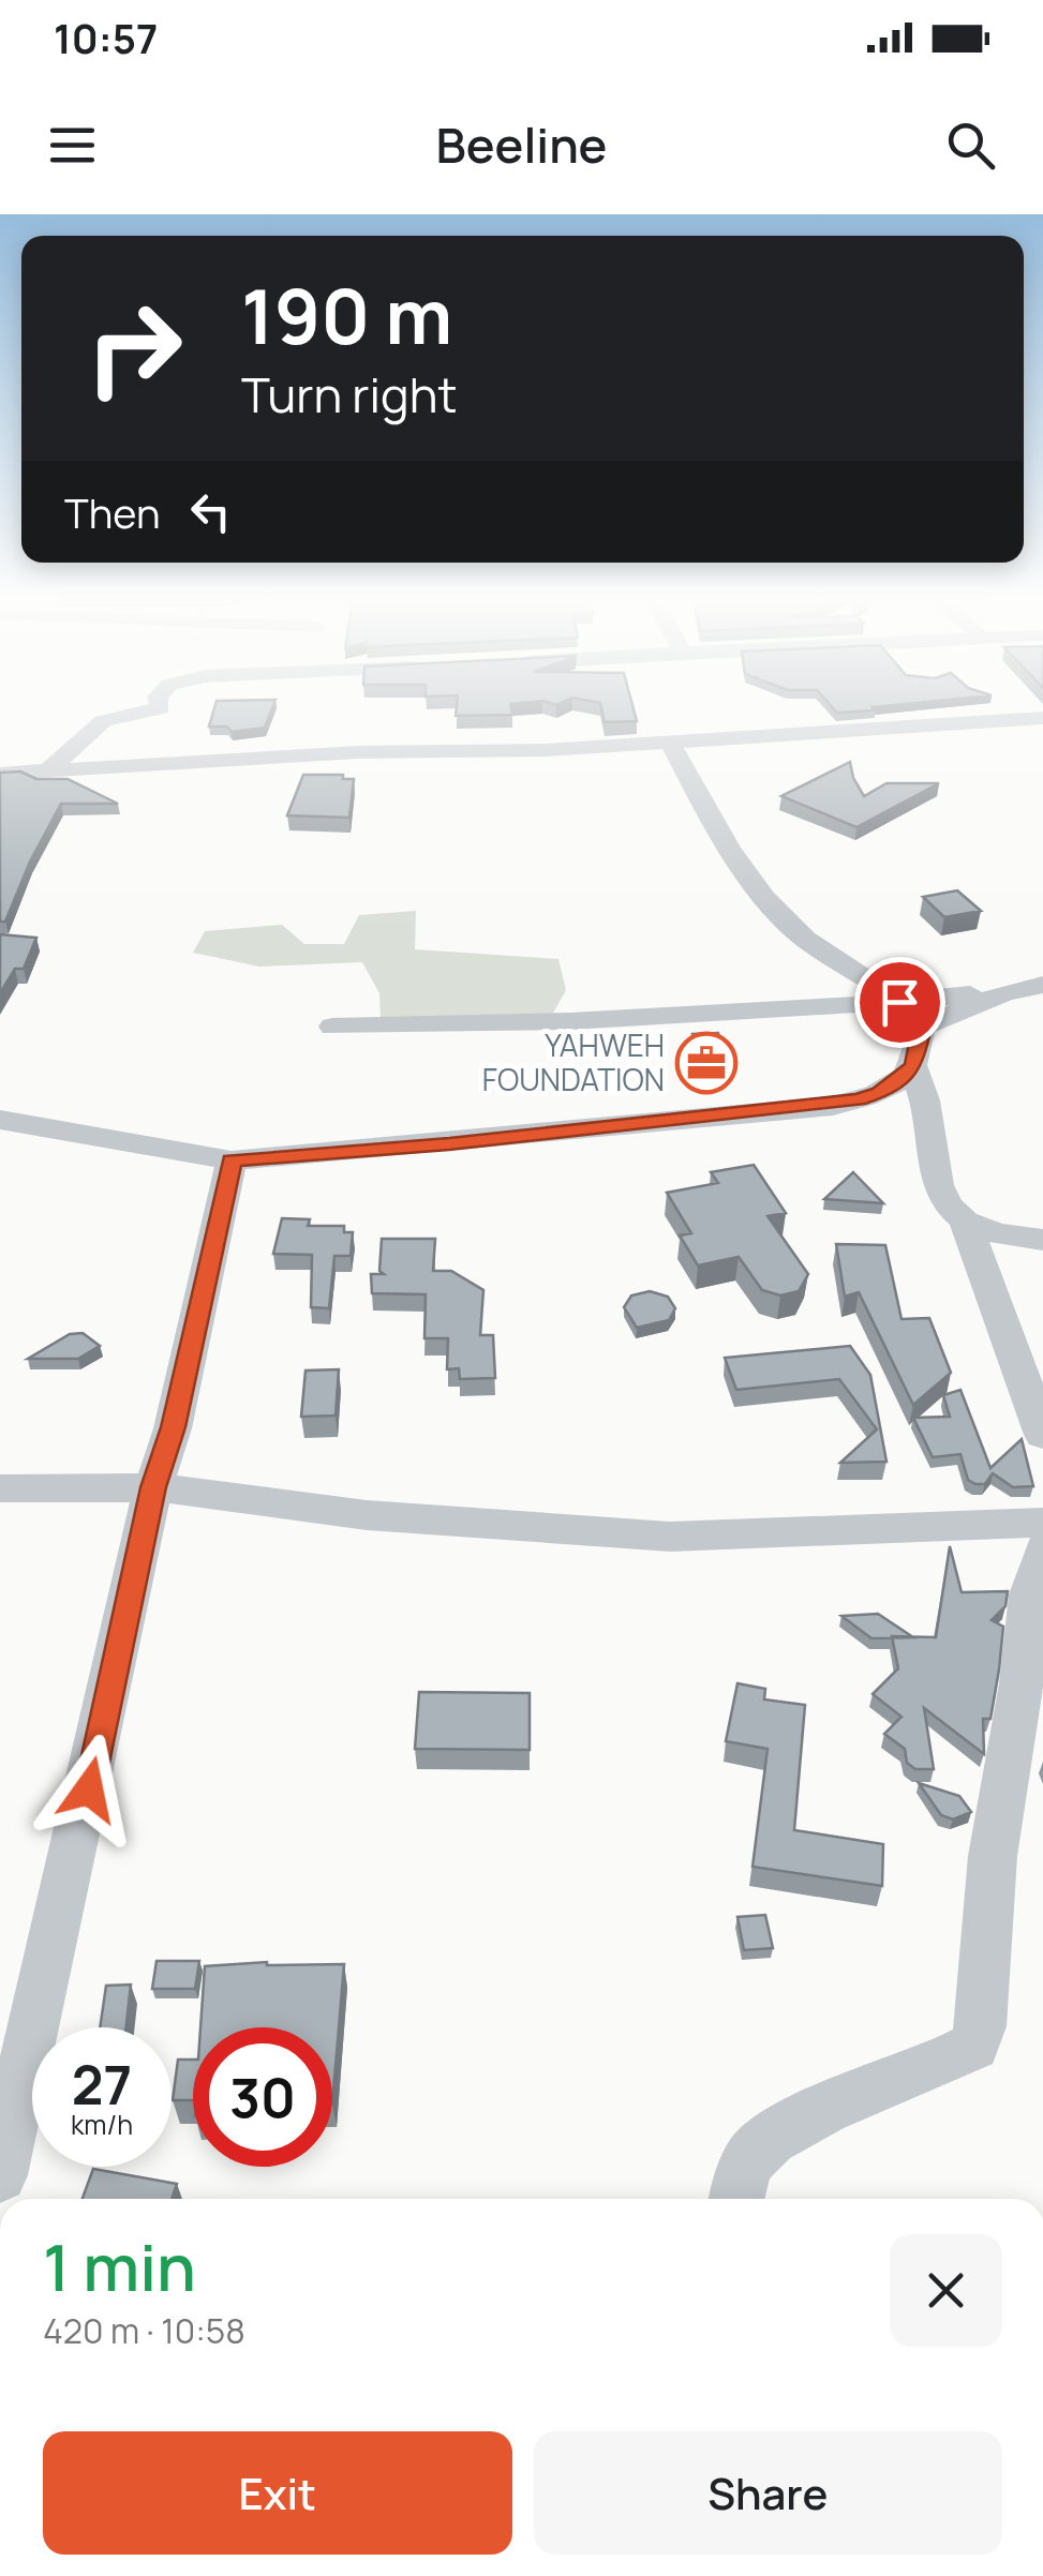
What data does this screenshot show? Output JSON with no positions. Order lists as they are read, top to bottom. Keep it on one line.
{"places":{"office":["YAHWEH FOUNDATION"]},"page":{"status":"10:57","header":"Beeline","turn":["190 m","Turn right"],"then":"Then","speed":"27 km/h","limit":"30","heading":["1 min","420 m · 10:58"],"buttons":["Exit","Share"]}}
